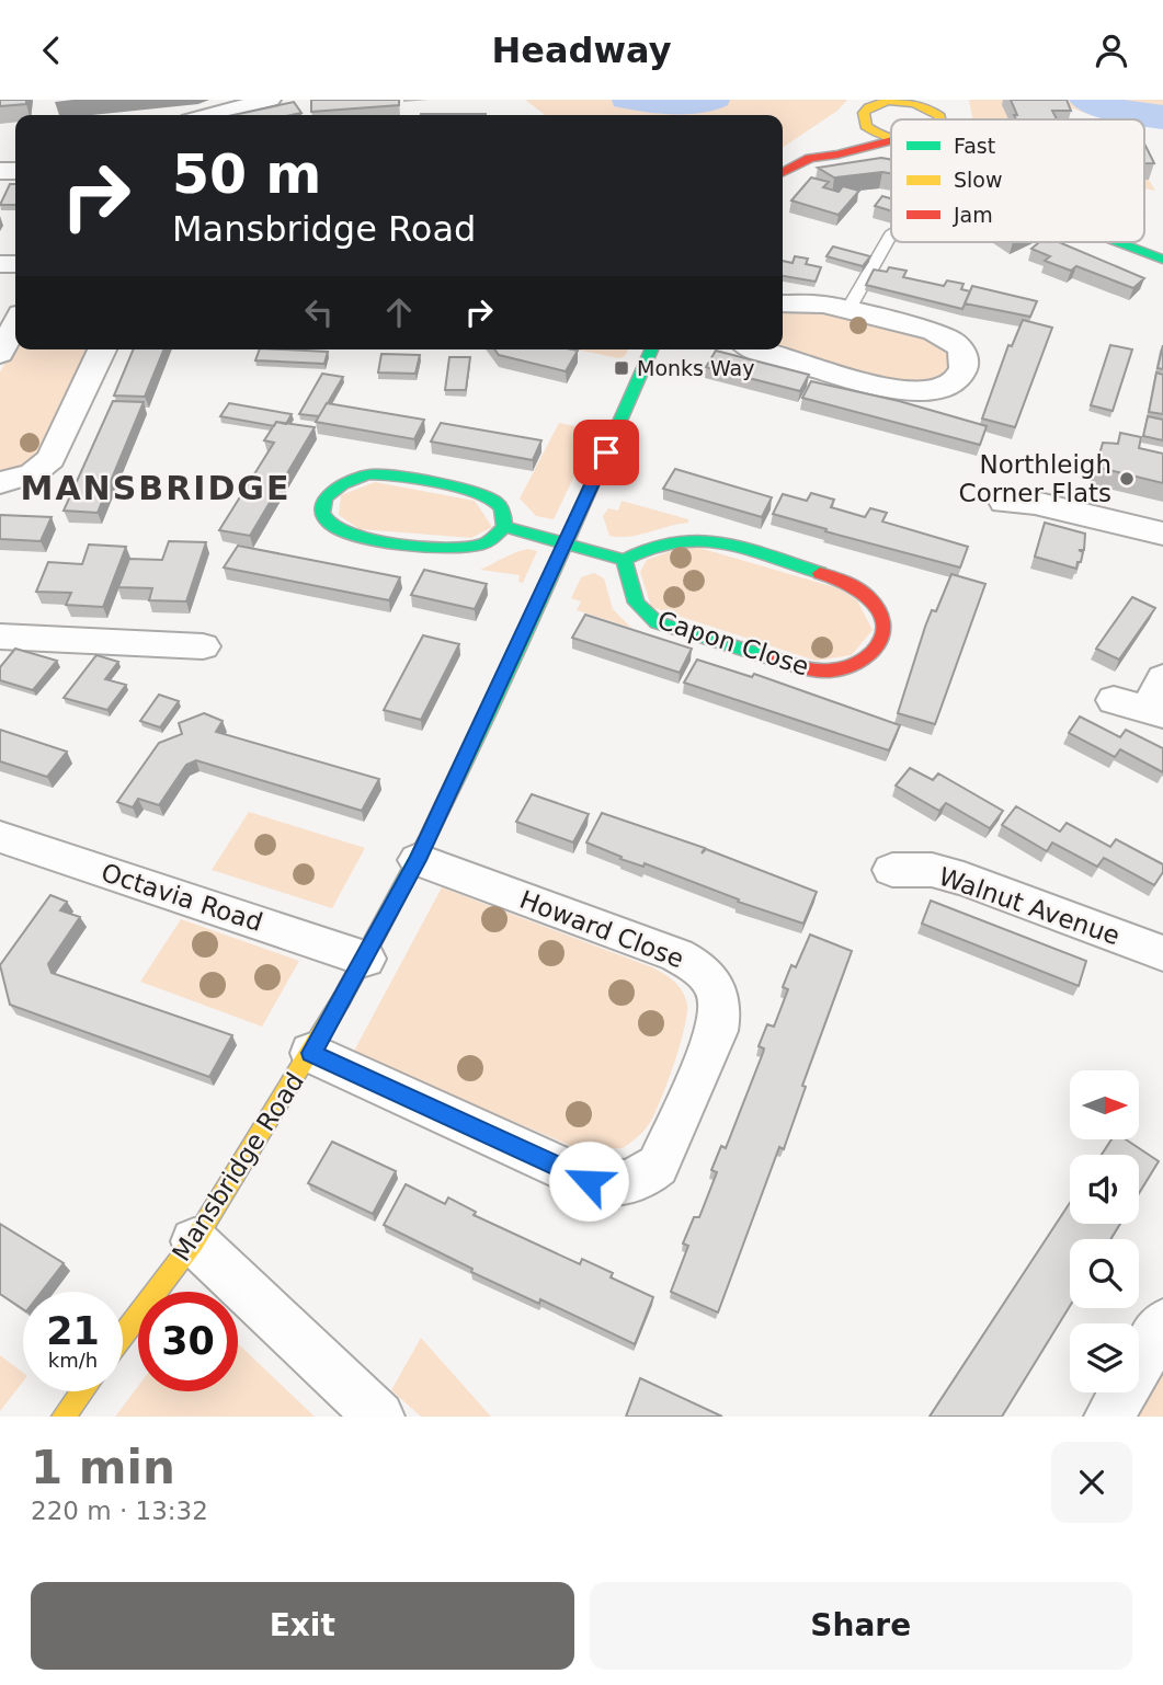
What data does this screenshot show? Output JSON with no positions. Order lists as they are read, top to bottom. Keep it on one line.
{"streets":{"main road":["Capon Close","Mansbridge Road"],"street":["Octavia Road","Walnut Avenue","Howard Close"]},"crossings":[["Octavia Road","Mansbridge Road"],["Howard Close","Mansbridge Road"]],"districts":["MANSBRIDGE"],"places":{"transit":["Monks Way"],"other":["Northleigh Corner Flats"]},"legend":["Fast","Slow","Jam"],"north":"right","page":{"header":"Headway","turn":["50 m","Mansbridge Road"],"speed":"21 km/h","limit":"30","heading":["1 min","220 m · 13:32"],"buttons":["Exit","Share"]}}
